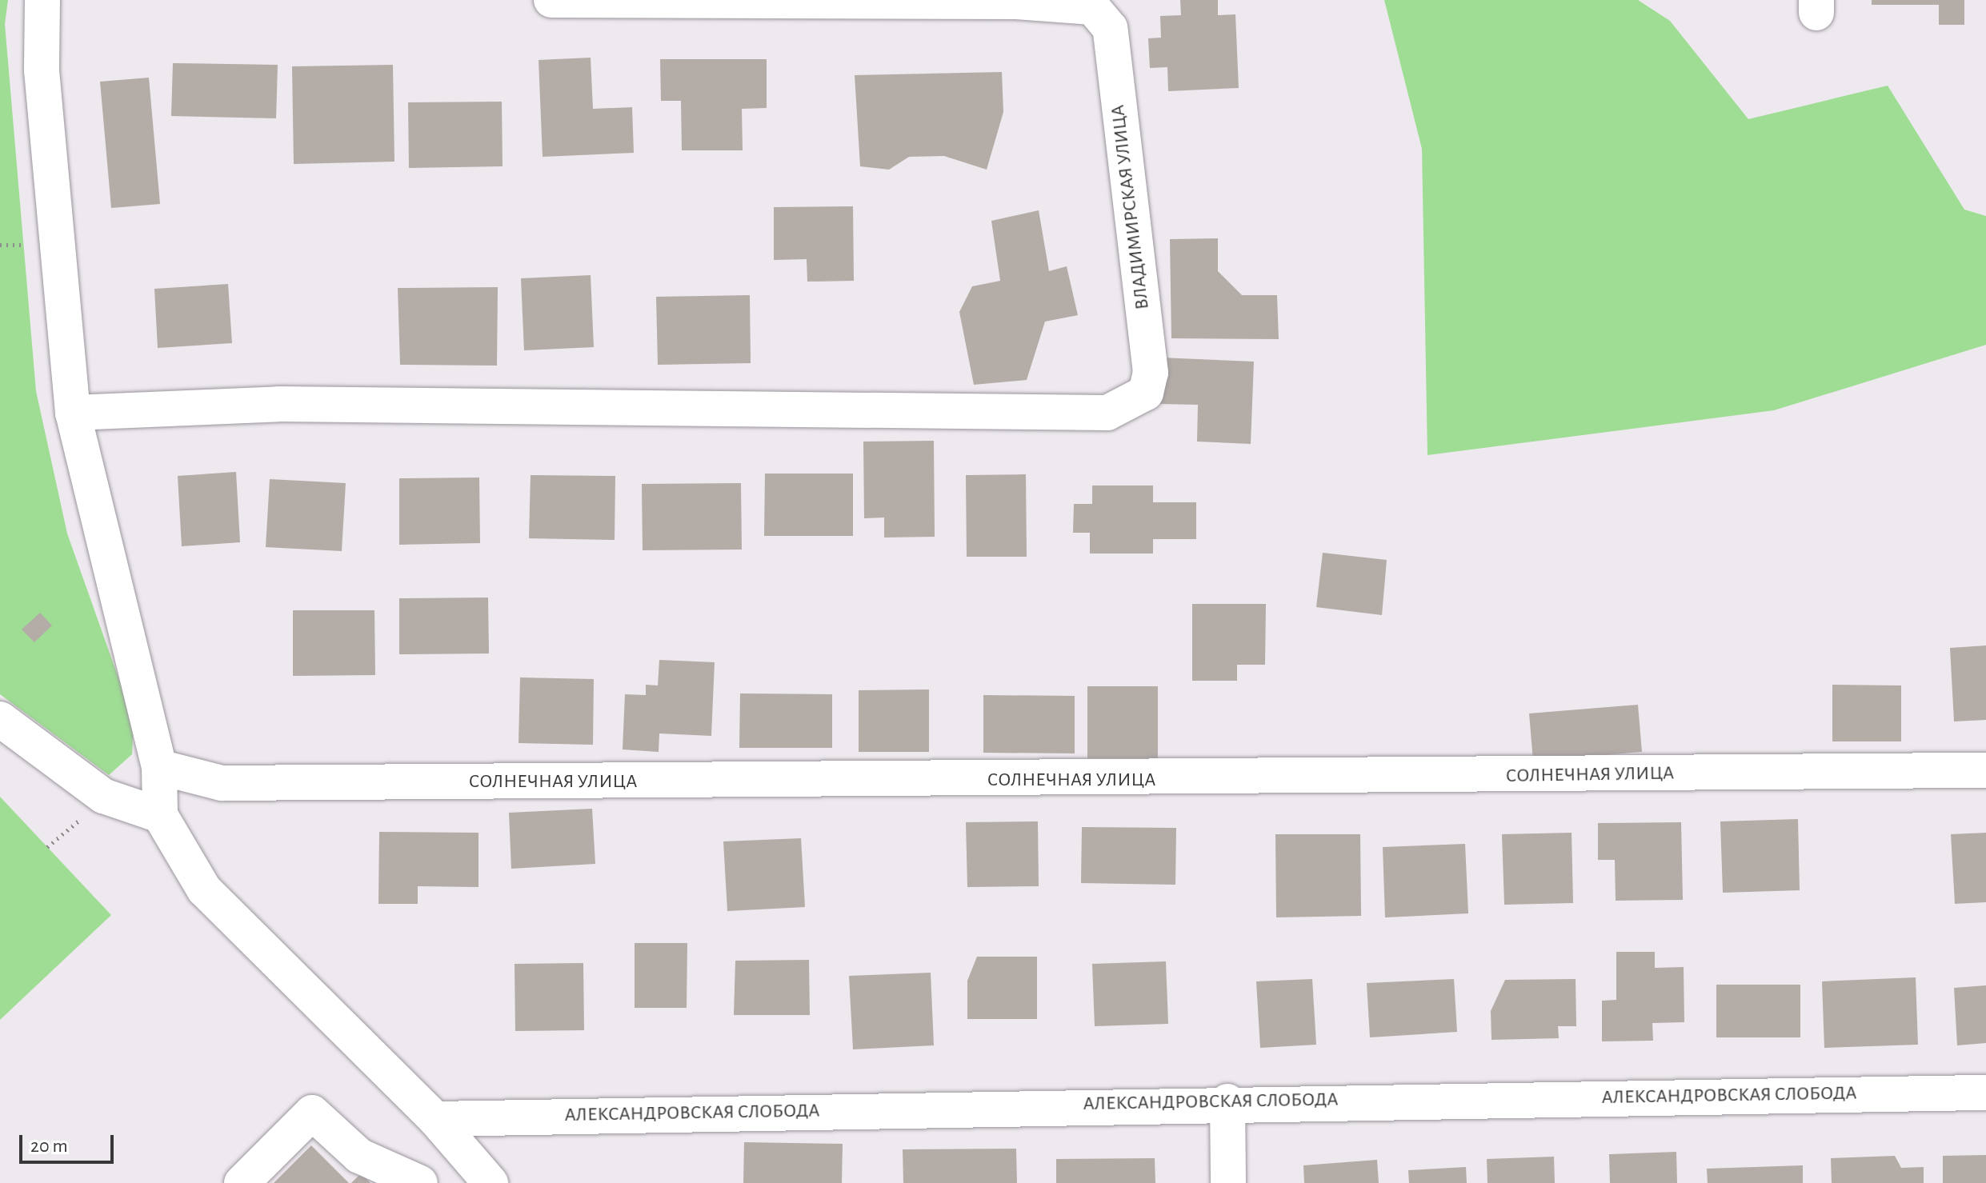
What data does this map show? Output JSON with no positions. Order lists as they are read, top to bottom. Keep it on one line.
{"streets":{"street":["ВЛАДИМИРСКАЯ УЛИЦА","СОЛНЕЧНАЯ УЛИЦА","АЛЕКСАНДРОВСКАЯ СЛОБОДА"]},"scale_bar":"20 m"}
